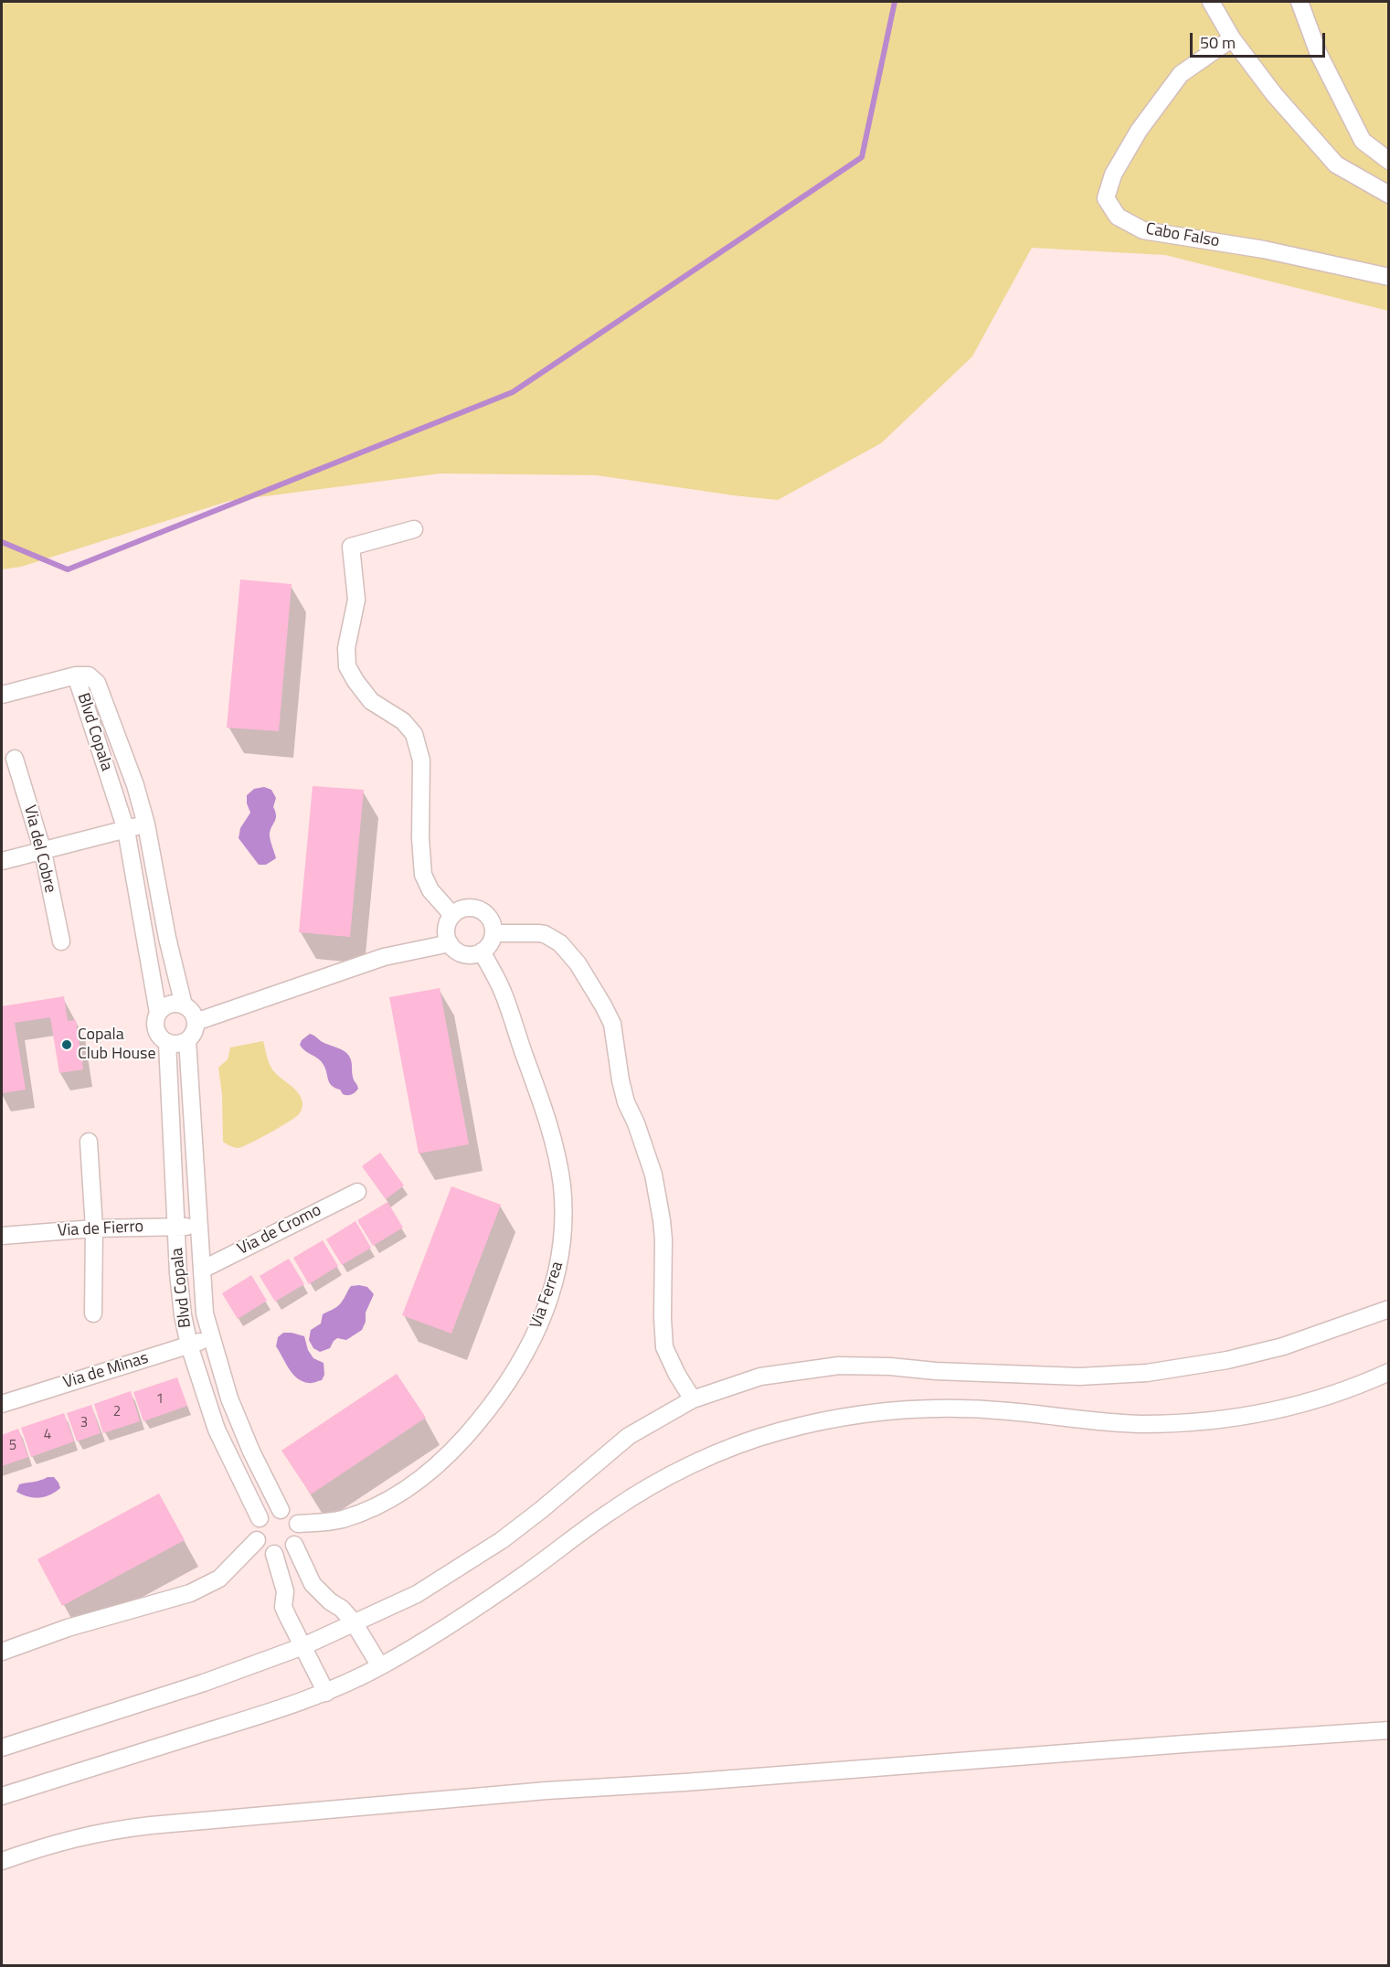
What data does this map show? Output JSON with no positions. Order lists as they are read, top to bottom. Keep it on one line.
{"streets":{"street":["Cabo Falso","Blvd Copala","Via del Cobre","Via de Fierro","Via de Cromo","Via Ferrea","Via de Minas"]},"crossings":[["Blvd Copala","Via de Fierro"],["Blvd Copala","Via de Cromo"],["Blvd Copala","Via Ferrea"],["Blvd Copala","Via de Minas"]],"places":["Copala Club House"],"house_numbers":["1","2","3","4","5"],"scale_bar":"50 m"}
